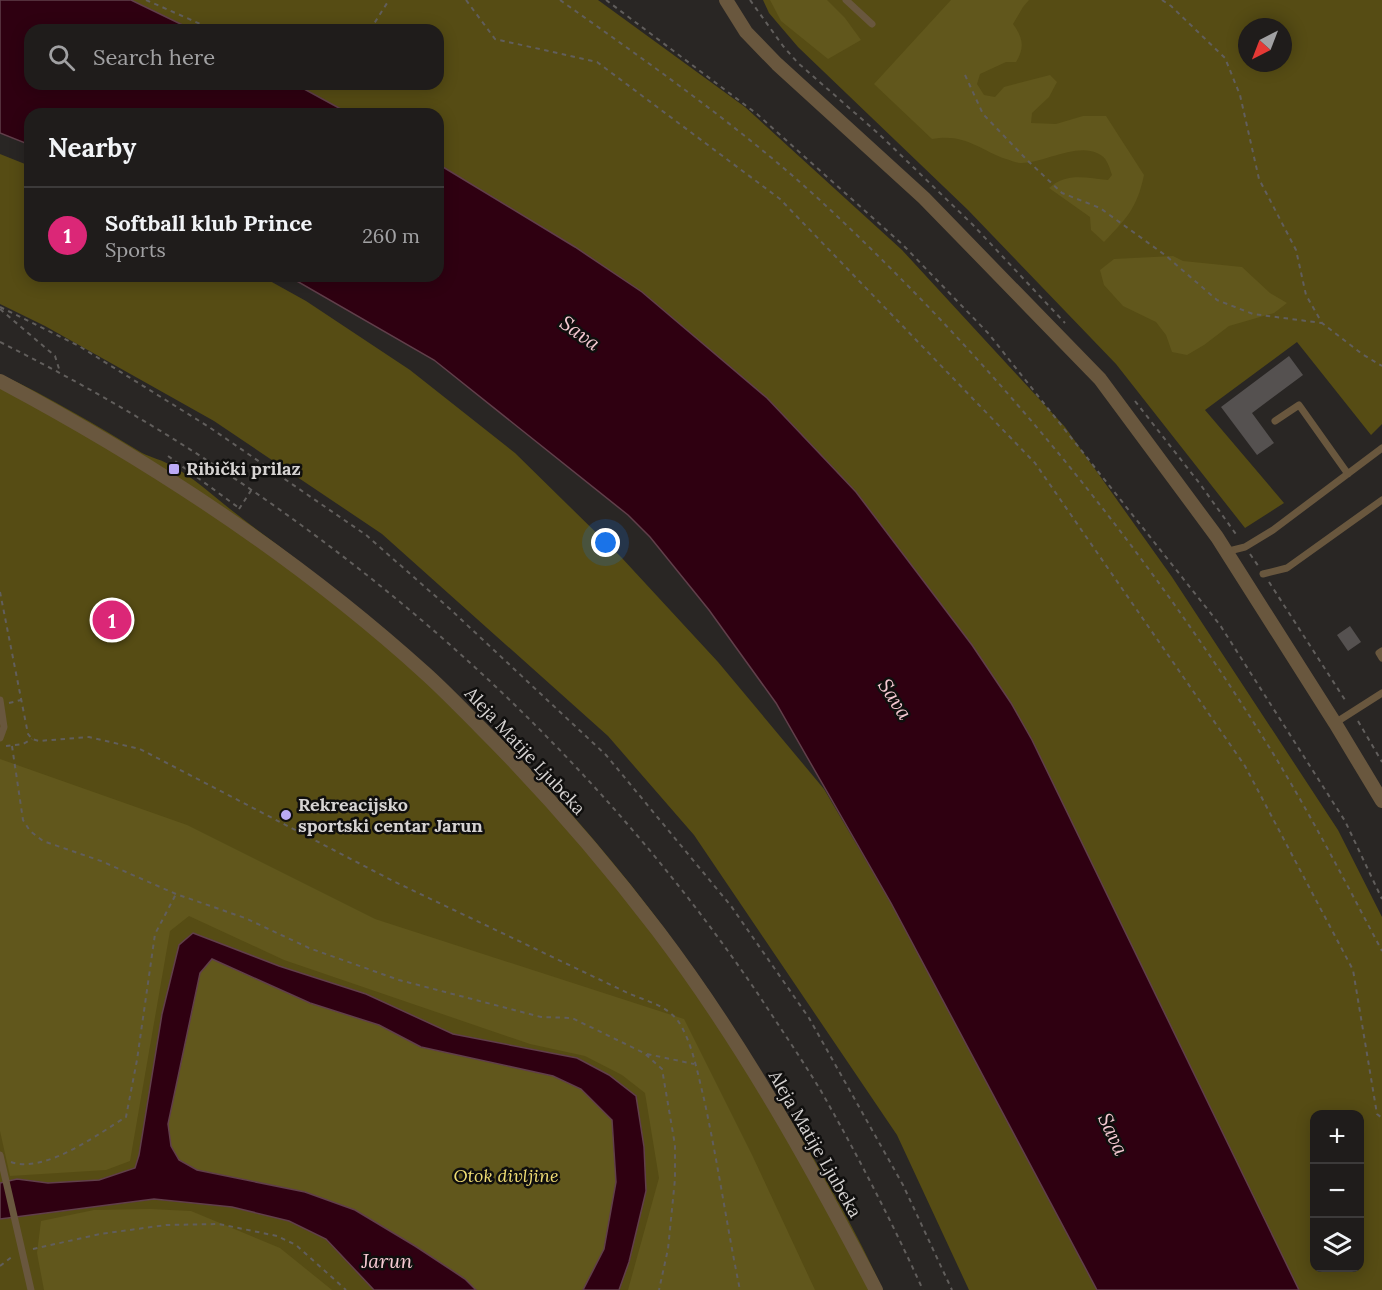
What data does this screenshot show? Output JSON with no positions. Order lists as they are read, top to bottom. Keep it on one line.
{"streets":{"street":["Aleja Matije Ljubeka"]},"water":["Sava","Jarun"],"parks":["Otok divljine"],"places":{"transit":["Ribički prilaz"],"other":["Rekreacijsko sportski centar Jarun"]},"north":"bottom left","page":{"search":"Search here","heading":"Nearby","list":[{"mark":"1","name":"Softball klub Prince","note":"Sports","value":"260 m"}],"pins":"1","map_buttons":["+","−"]}}
